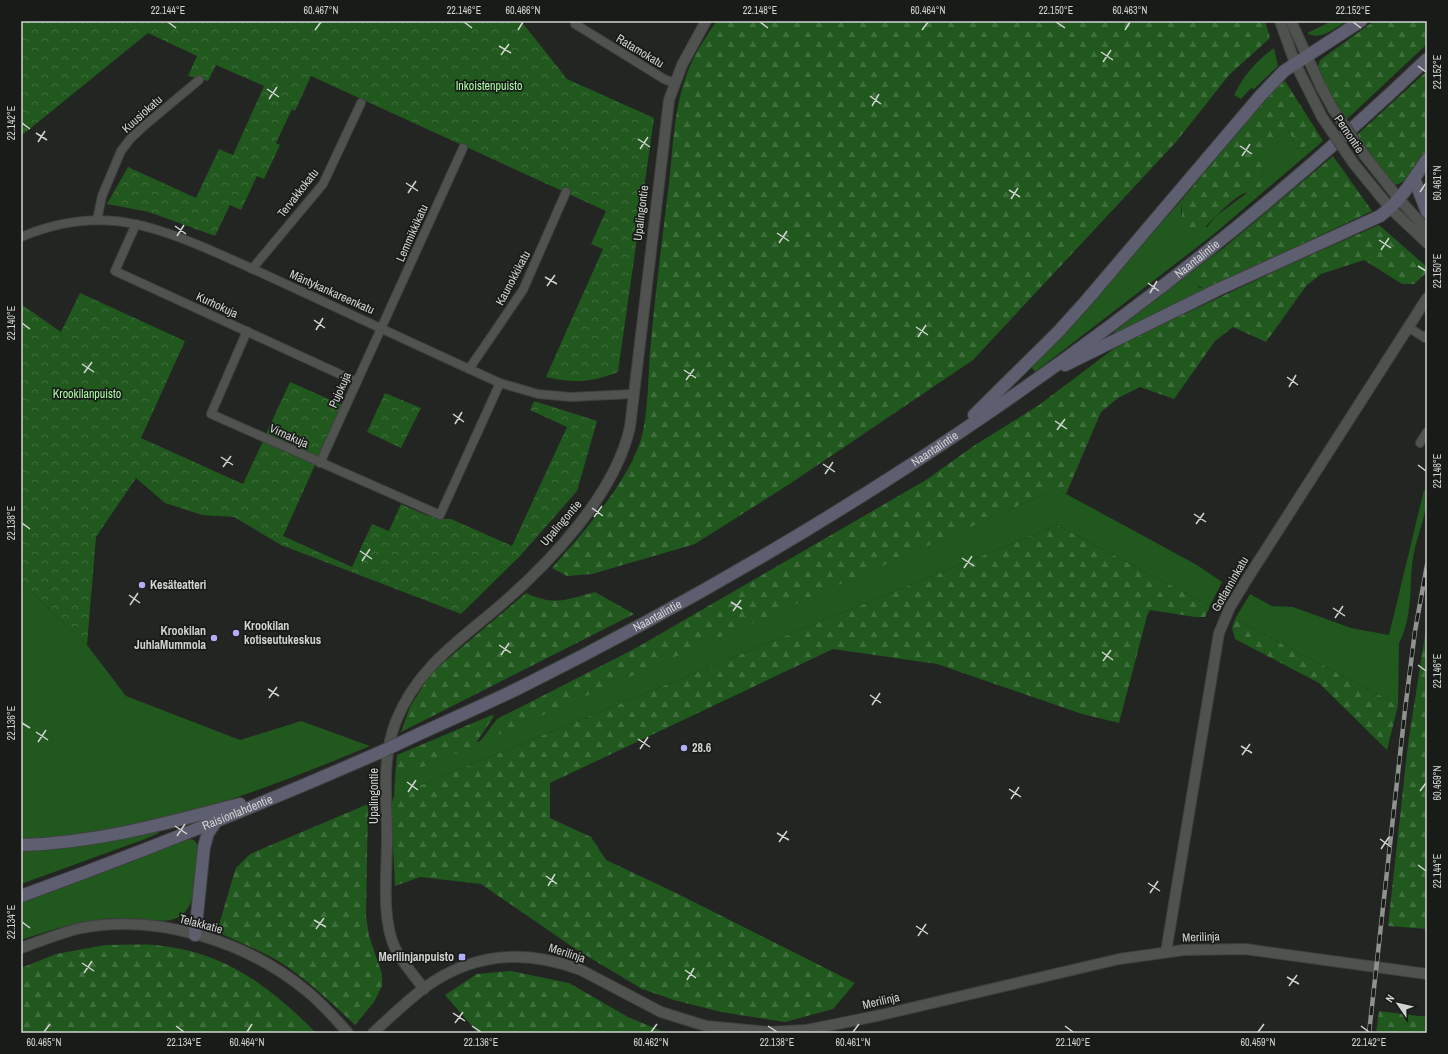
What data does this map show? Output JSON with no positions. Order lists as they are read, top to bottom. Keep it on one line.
{"streets":{"main road":["Naantalintie","Raisionlahdentie"],"street":["Ratamokatu","Kuusiokatu","Pernontie","Tervakkokatu","Upalingontie","Lemmikkikatu","Kaunokkikatu","Mäntykankareenkatu","Kurhokuja","Pujokuja","Virnakuja","Gotlanninkatu","Telakkatie","Merilinja"]},"crossings":[["Ratamokatu","Upalingontie"],["Kuusiokatu","Mäntykankareenkatu"],["Tervakkokatu","Mäntykankareenkatu"],["Upalingontie","Mäntykankareenkatu"],["Upalingontie","Merilinja"],["Lemmikkikatu","Mäntykankareenkatu"],["Lemmikkikatu","Pujokuja"],["Naantalintie","Raisionlahdentie"],["Kaunokkikatu","Mäntykankareenkatu"],["Mäntykankareenkatu","Kurhokuja"],["Mäntykankareenkatu","Pujokuja"],["Mäntykankareenkatu","Virnakuja"],["Kurhokuja","Pujokuja"],["Kurhokuja","Virnakuja"],["Pujokuja","Virnakuja"],["Gotlanninkatu","Merilinja"]],"parks":["Inkoistenpuisto","Krookilanpuisto"],"places":{"other":["Kesäteatteri","Krookilan kotiseutukeskus","Krookilan JuhlaMummola","28.6"],"transit":["Merilinjanpuisto"]},"north":"top left","coordinates":["22.144°E","60.467°N","22.146°E","60.466°N","22.148°E","60.464°N","22.150°E","60.463°N","22.152°E","22.142°E","60.461°N","22.140°E","22.138°E","22.136°E","60.459°N","22.134°E","60.465°N","60.462°N"]}
